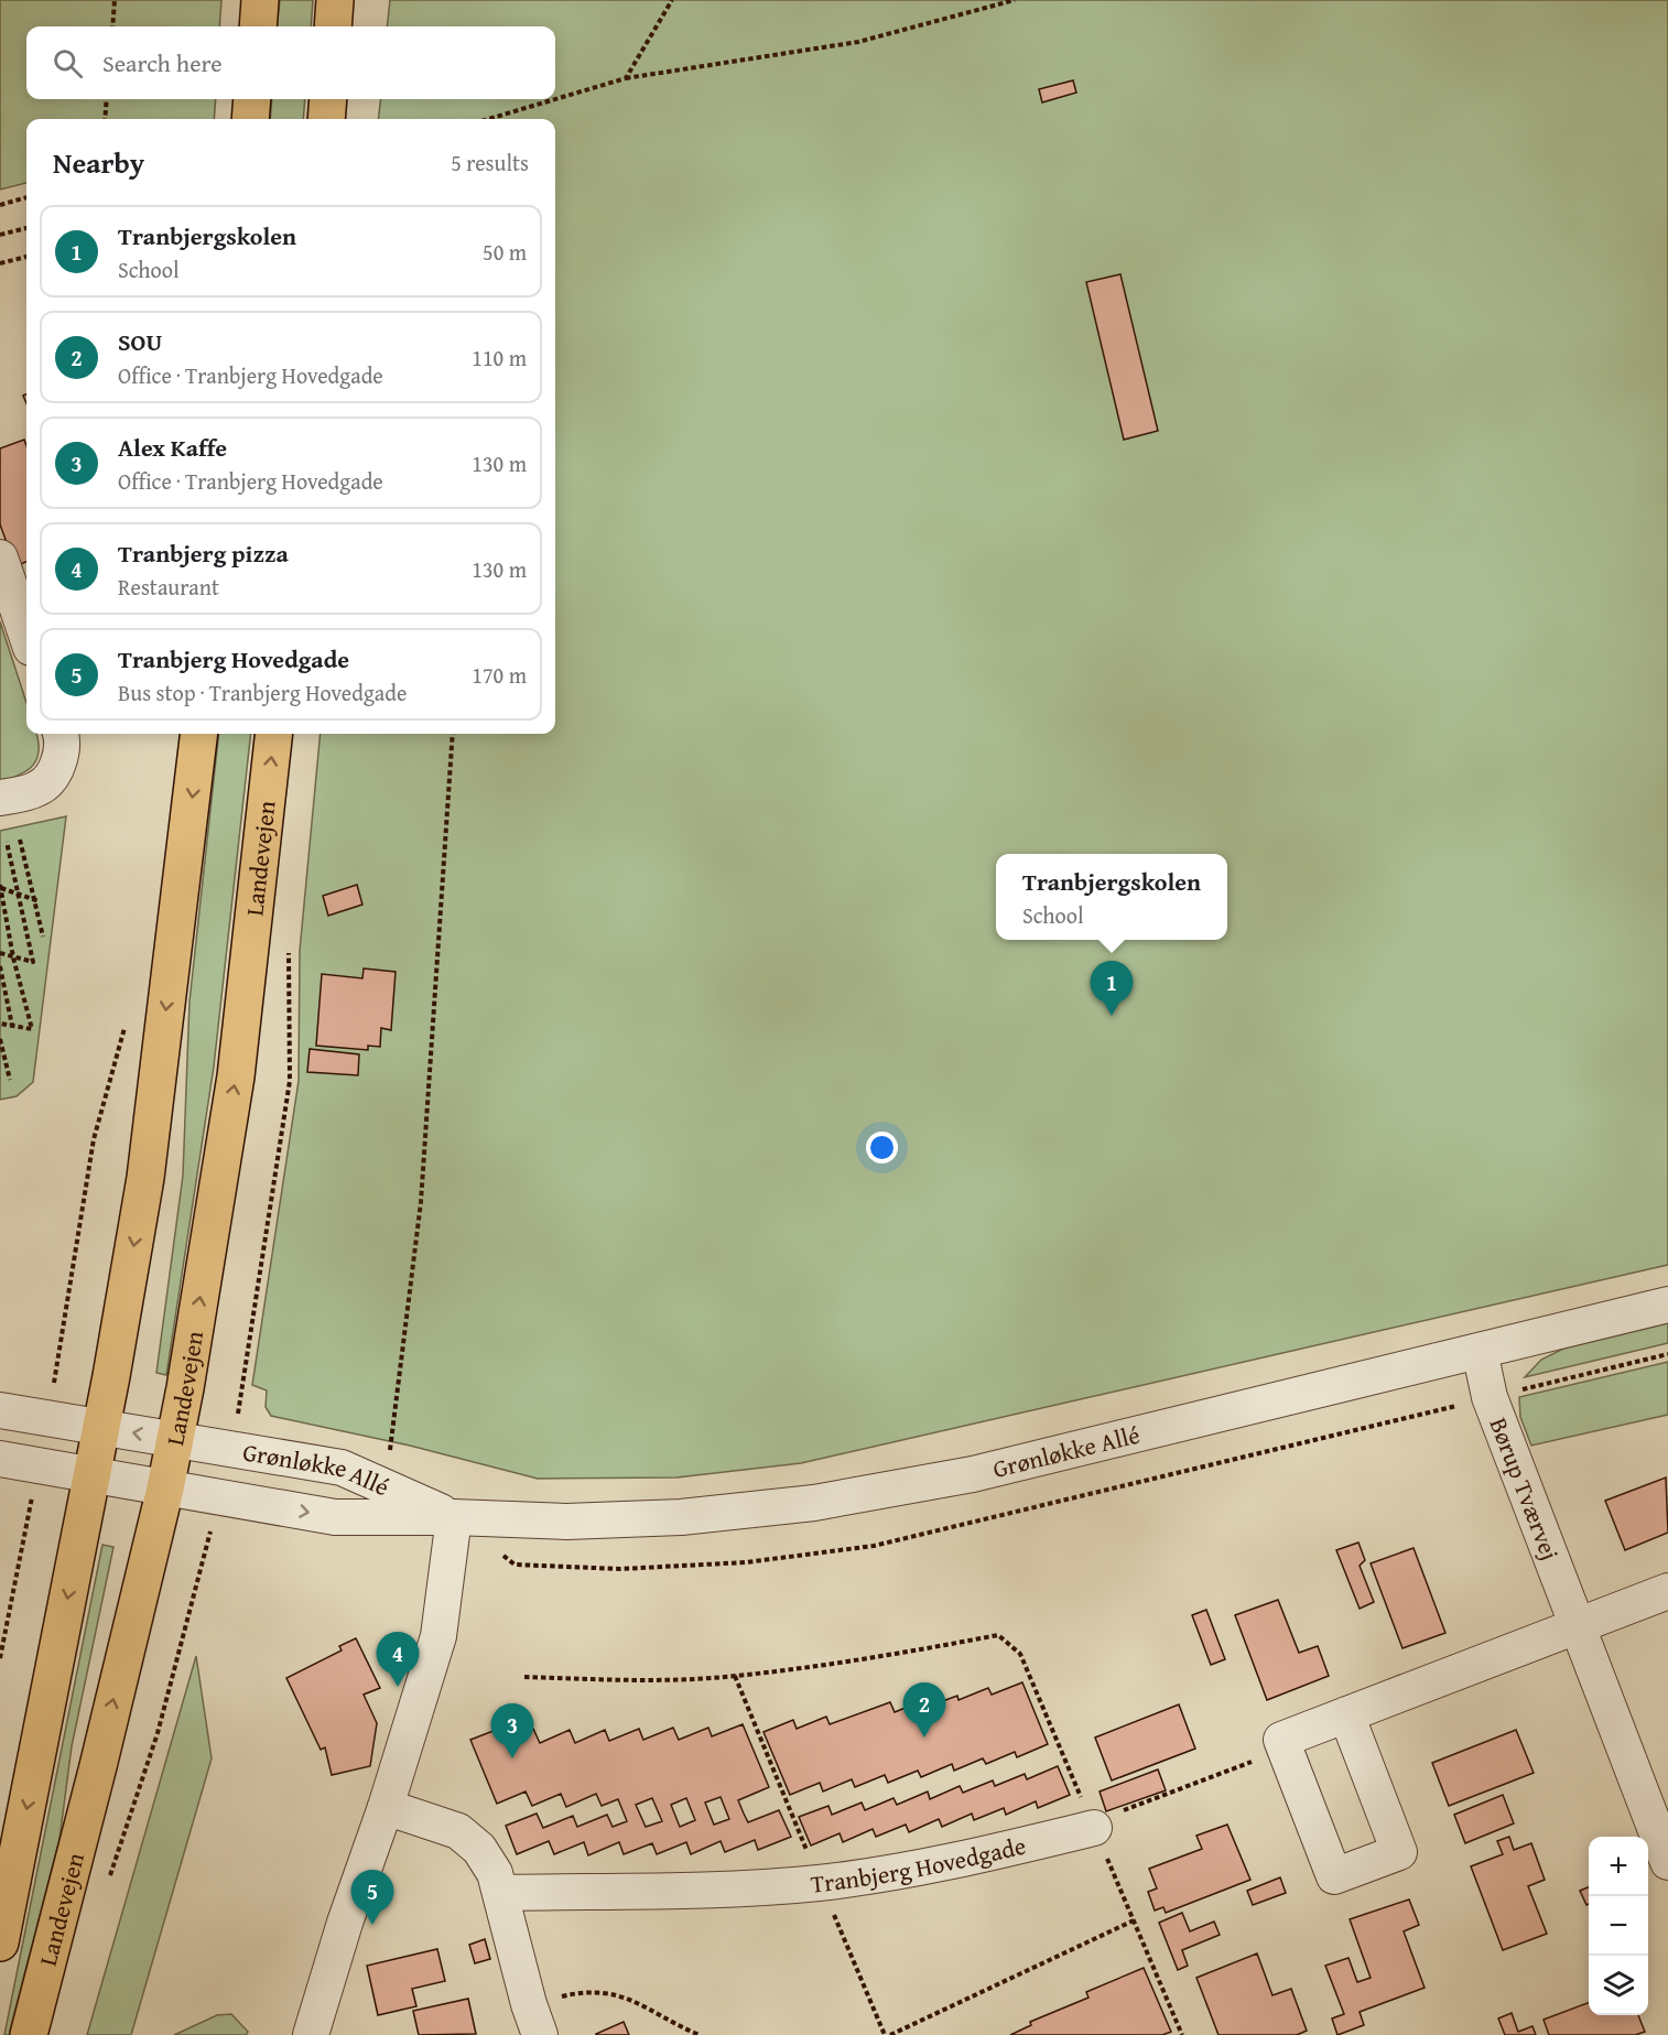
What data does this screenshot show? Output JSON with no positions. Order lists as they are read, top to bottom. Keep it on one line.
{"streets":{"main road":["Landevejen"],"street":["Grønløkke Allé","Børup Tværvej","Tranbjerg Hovedgade"]},"crossings":[["Landevejen","Grønløkke Allé"],["Grønløkke Allé","Børup Tværvej"]],"page":{"search":"Search here","heading":["Nearby","5 results"],"list":[{"mark":"1","name":"Tranbjergskolen","note":"School","value":"50 m"},{"mark":"2","name":"SOU","note":"Office · Tranbjerg Hovedgade","value":"110 m"},{"mark":"3","name":"Alex Kaffe","note":"Office · Tranbjerg Hovedgade","value":"130 m"},{"mark":"4","name":"Tranbjerg pizza","note":"Restaurant","value":"130 m"},{"mark":"5","name":"Tranbjerg Hovedgade","note":"Bus stop · Tranbjerg Hovedgade","value":"170 m"}],"popup":["Tranbjergskolen","School"],"pins":["1","4","2","3","5"],"map_buttons":["+","−"]}}
